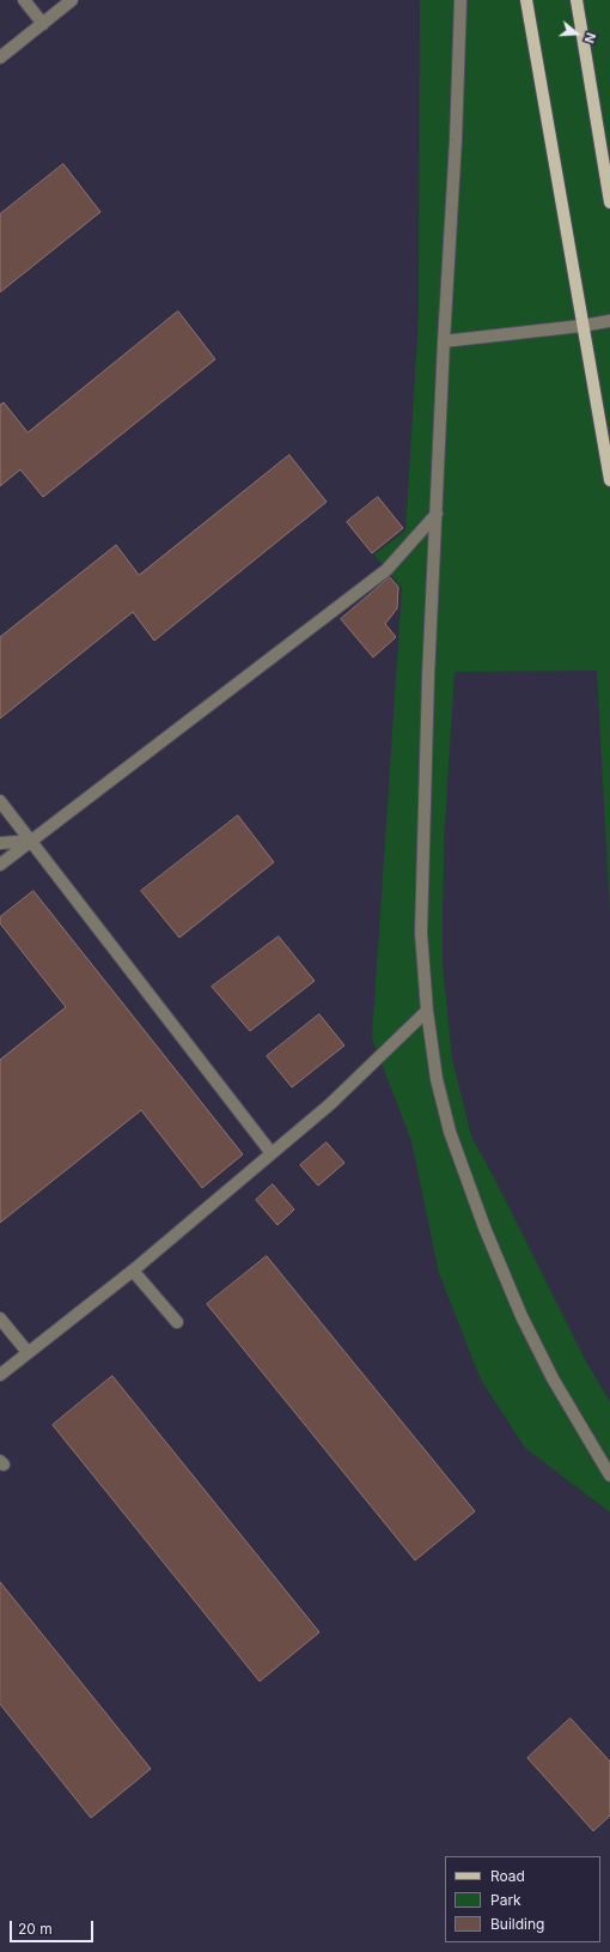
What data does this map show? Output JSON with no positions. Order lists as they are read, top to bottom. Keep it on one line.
{"legend":["Road","Park","Building"],"scale_bar":"20 m","north":"right"}
